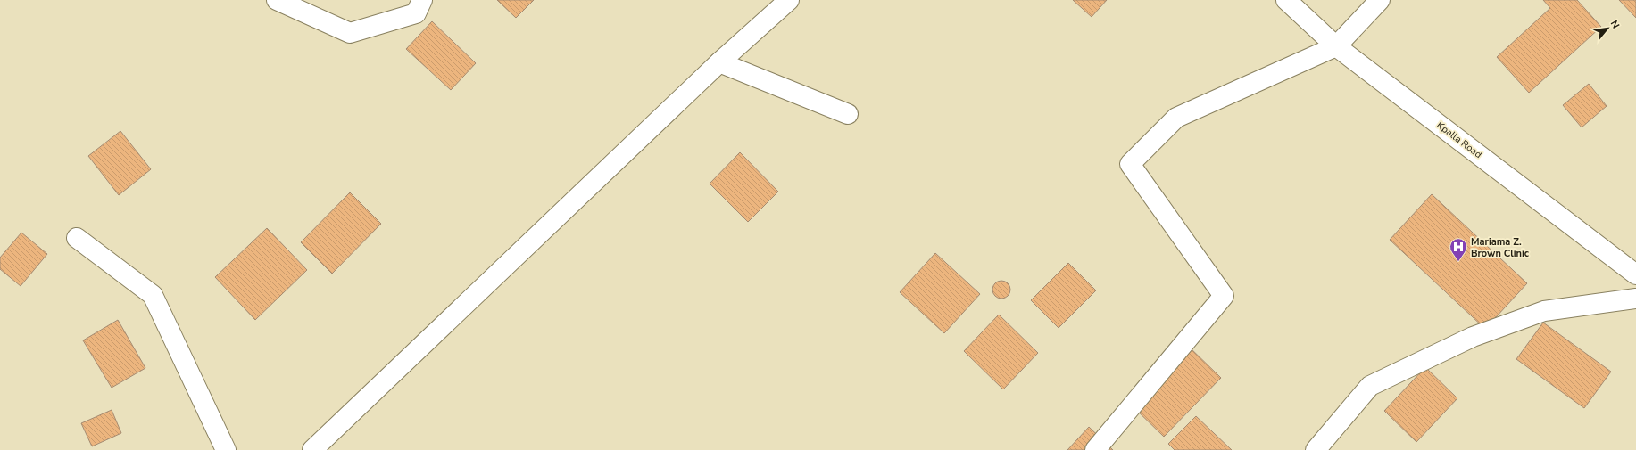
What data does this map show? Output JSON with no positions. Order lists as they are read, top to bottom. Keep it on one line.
{"streets":{"street":["Kpalla Road"]},"places":{"hospital":["Mariama Z. Brown Clinic"]},"north":"top right"}
